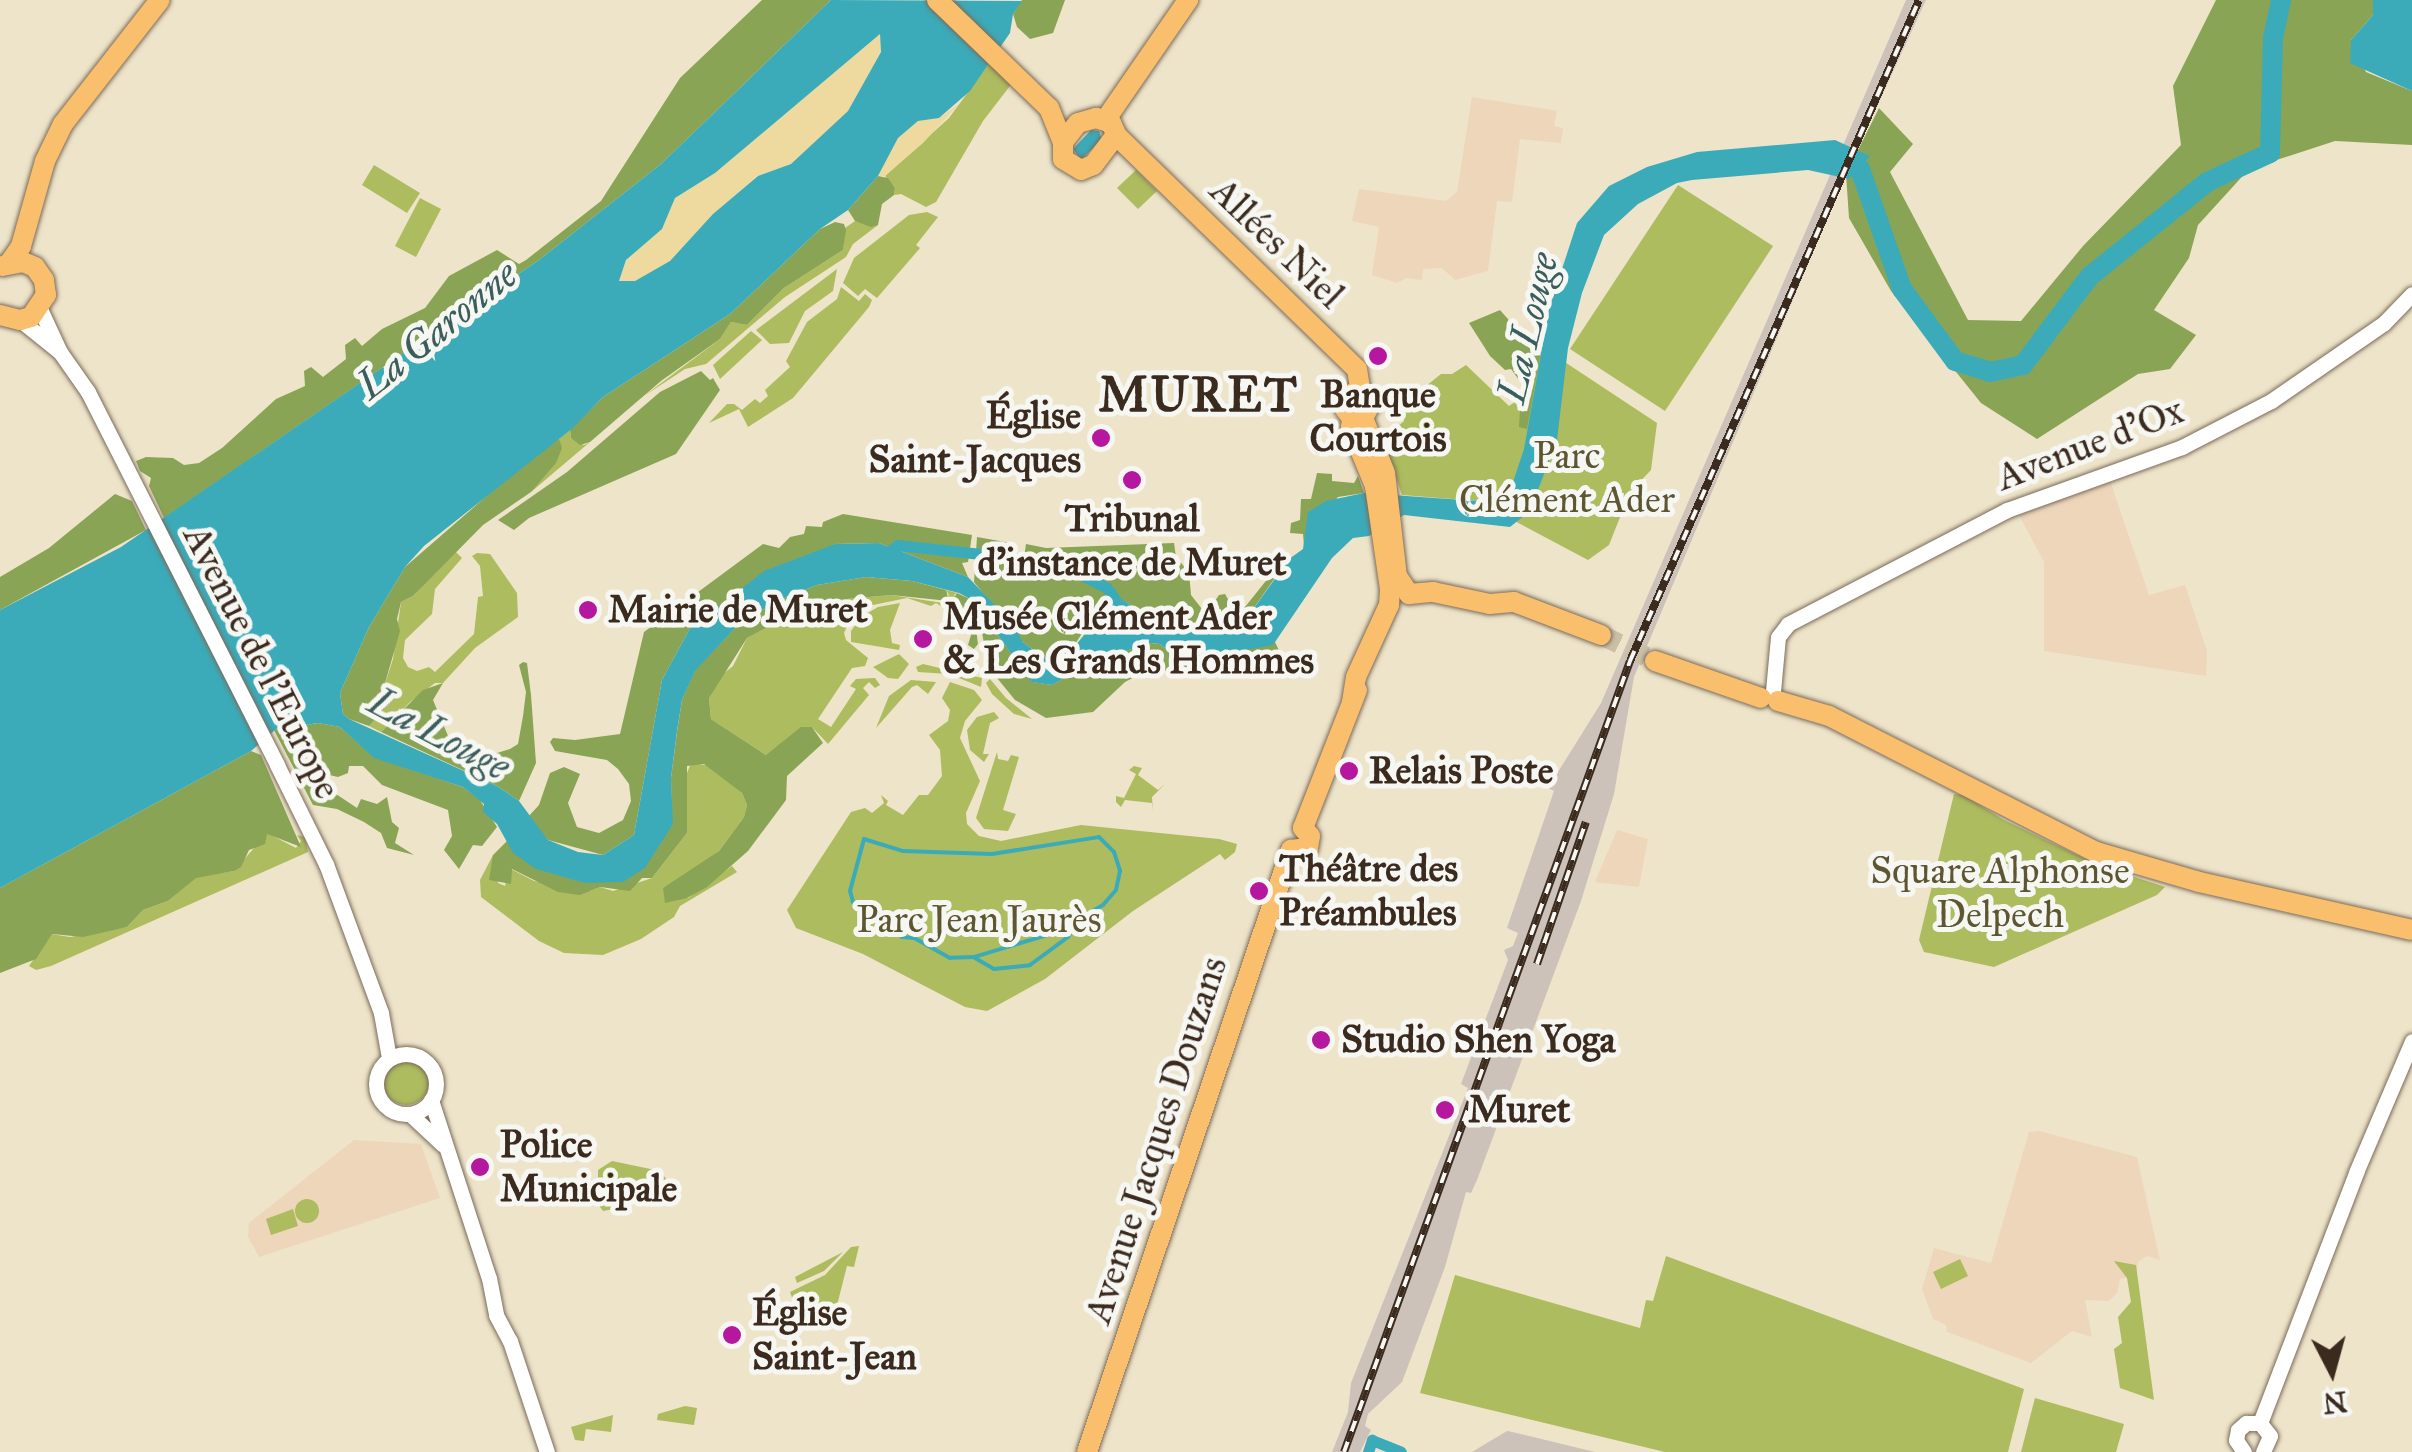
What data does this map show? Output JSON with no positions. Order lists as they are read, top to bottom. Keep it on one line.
{"streets":{"main road":["Allées Niel","Avenue Jacques Douzans"],"street":["Avenue d'Ox","Avenue de l'Europe"]},"crossings":[["Allées Niel","Avenue Jacques Douzans"]],"districts":["MURET"],"water":["La Louge","La Garonne"],"parks":["Parc Clément Ader","Square Alphonse Delpech","Parc Jean Jaurès"],"places":["Banque Courtois","Église Saint-Jacques","Tribunal d'instance de Muret","Mairie de Muret","Musée Clément Ader & Les Grands Hommes","Relais Poste","Théâtre des Préambules","Studio Shen Yoga","Muret","Police Municipale","Église Saint-Jean"],"north":"bottom"}
